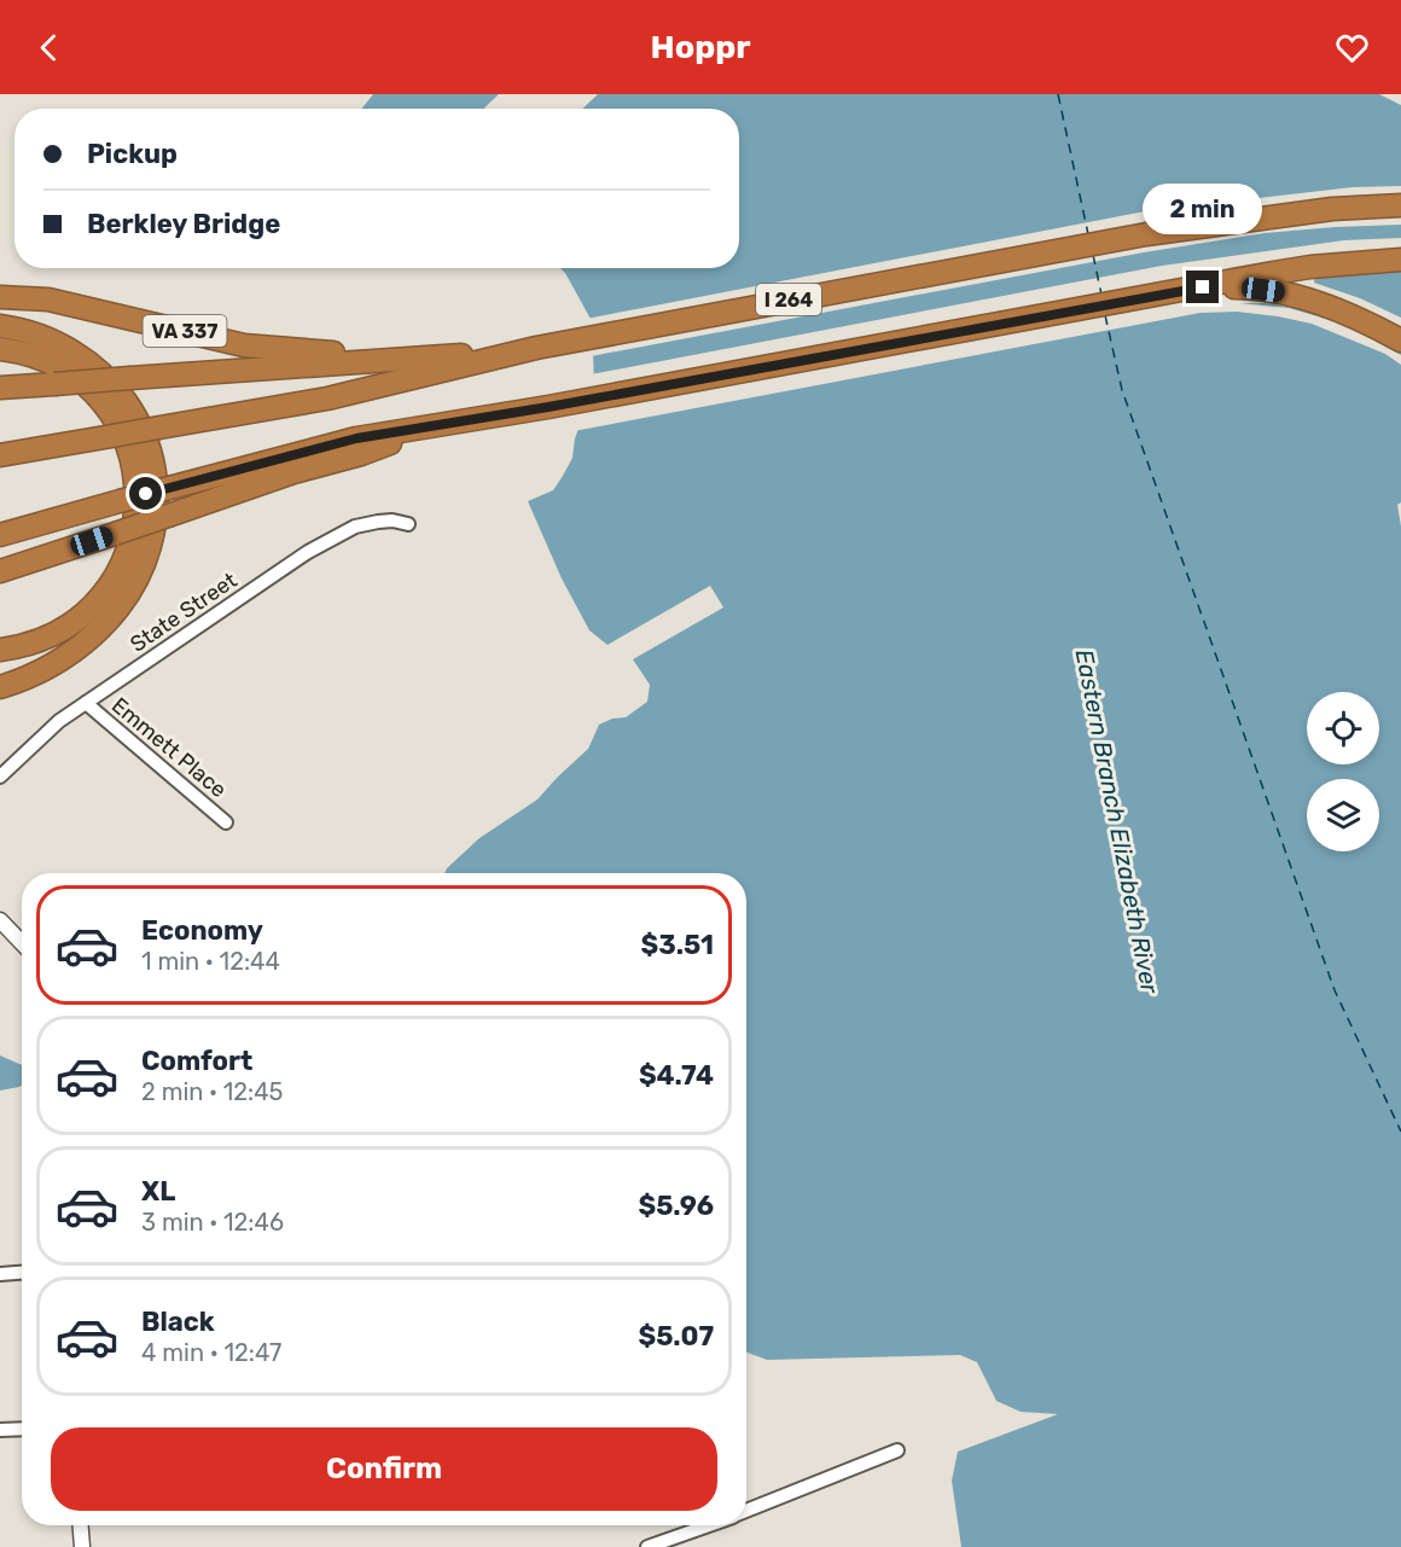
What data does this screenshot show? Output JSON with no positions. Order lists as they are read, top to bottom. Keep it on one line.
{"streets":{"highway":["I 264","VA 337"],"street":["State Street","Emmett Place"]},"crossings":[["I 264","VA 337"],["State Street","Emmett Place"]],"water":["Eastern Branch Elizabeth River"],"page":{"header":"Hoppr","banner":["Pickup","Berkley Bridge"],"bubble":"2 min","list":[{"name":"Economy","note":"1 min · 12:44","value":"$3.51"},{"name":"Comfort","note":"2 min · 12:45","value":"$4.74"},{"name":"XL","note":"3 min · 12:46","value":"$5.96"},{"name":"Black","note":"4 min · 12:47","value":"$5.07"}],"buttons":"Confirm"}}
